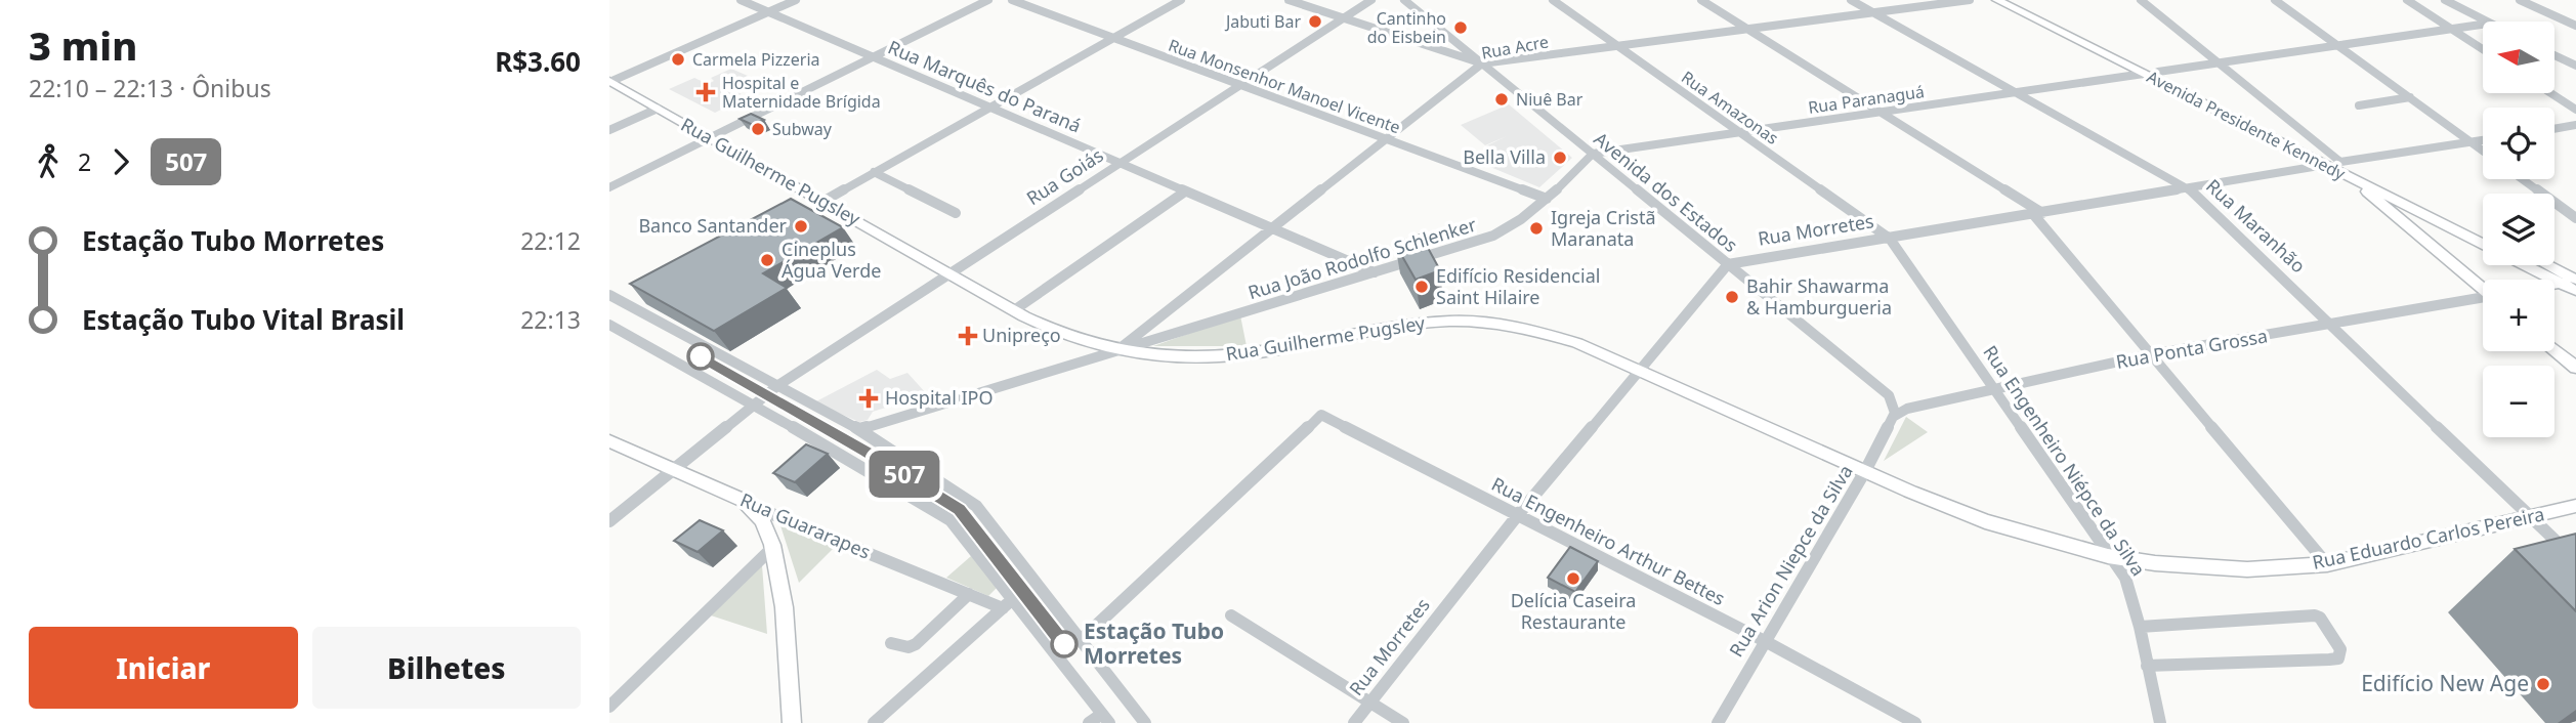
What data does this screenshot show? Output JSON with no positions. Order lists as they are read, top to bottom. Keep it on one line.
{"streets":{"main road":["Avenida Presidente Kennedy","Rua Guilherme Pugsley","Rua Guararapes","Rua Eduardo Carlos Pereira"],"street":["Rua Acre","Rua Monsenhor Manoel Vicente","Rua Marquês do Paraná","Rua Paranaguá","Rua Amazonas","Rua Goiás","Avenida dos Estados","Rua Maranhão","Rua Morretes","Rua João Rodolfo Schlenker","Rua Ponta Grossa","Rua Engenheiro Niépce da Silva","Rua Engenheiro Arthur Bettes","Rua Arion Niepce da Silva"]},"crossings":[["Rua Acre","Rua Monsenhor Manoel Vicente"],["Rua Acre","Rua Marquês do Paraná"],["Rua Acre","Rua Amazonas"],["Rua Acre","Rua Guilherme Pugsley"],["Rua Acre","Avenida dos Estados"],["Rua Acre","Rua Maranhão"],["Rua Acre","Rua João Rodolfo Schlenker"],["Rua Monsenhor Manoel Vicente","Rua Goiás"],["Rua Monsenhor Manoel Vicente","Rua João Rodolfo Schlenker"],["Rua Marquês do Paraná","Rua Goiás"],["Rua Marquês do Paraná","Rua João Rodolfo Schlenker"],["Rua Paranaguá","Rua Amazonas"],["Rua Paranaguá","Avenida Presidente Kennedy"],["Rua Paranaguá","Avenida dos Estados"],["Rua Paranaguá","Rua Maranhão"],["Rua Paranaguá","Rua João Rodolfo Schlenker"],["Rua Amazonas","Rua Morretes"],["Rua Amazonas","Rua Engenheiro Niépce da Silva"],["Avenida Presidente Kennedy","Rua Morretes"],["Rua Guilherme Pugsley","Rua Goiás"],["Rua Guilherme Pugsley","Rua Morretes"],["Rua Guilherme Pugsley","Rua João Rodolfo Schlenker"],["Rua Guilherme Pugsley","Rua Eduardo Carlos Pereira"],["Rua Guilherme Pugsley","Rua Arion Niepce da Silva"],["Rua Goiás","Rua Guararapes"],["Avenida dos Estados","Rua Morretes"],["Avenida dos Estados","Rua João Rodolfo Schlenker"],["Avenida dos Estados","Rua Ponta Grossa"],["Avenida dos Estados","Rua Arion Niepce da Silva"],["Rua Maranhão","Rua Morretes"],["Rua Maranhão","Rua Ponta Grossa"],["Rua Maranhão","Rua Eduardo Carlos Pereira"],["Rua Morretes","Rua Engenheiro Niépce da Silva"],["Rua Morretes","Rua Engenheiro Arthur Bettes"],["Rua Ponta Grossa","Rua Engenheiro Niépce da Silva"],["Rua Ponta Grossa","Rua Arion Niepce da Silva"],["Rua Engenheiro Niépce da Silva","Rua Eduardo Carlos Pereira"],["Rua Eduardo Carlos Pereira","Rua Arion Niepce da Silva"],["Rua Engenheiro Arthur Bettes","Rua Arion Niepce da Silva"]],"places":{"other":["Jabuti Bar","Cantinho do Eisbein","Carmela Pizzeria","Niuê Bar","Subway","Bella Villa","Banco Santander","Igreja Cristã Maranata","Cineplus Água Verde","Edifício Residencial Saint Hilaire","Bahir Shawarma & Hamburgueria","Delícia Caseira Restaurante","Estação Tubo Morretes","Edifício New Age"],"health":["Hospital e Maternidade Brígida","Unipreço","Hospital IPO"]},"lines":["bus line 507"],"north":"left","page":{"heading":["3 min","22:10 – 22:13 · Ônibus","R$3.60"],"on_map":"507","map_buttons":["+","−"],"legs":["2","507"],"list":[{"name":"Estação Tubo Morretes","value":"22:12"},{"name":"Estação Tubo Vital Brasil","value":"22:13"}],"buttons":["Iniciar","Bilhetes"]}}
